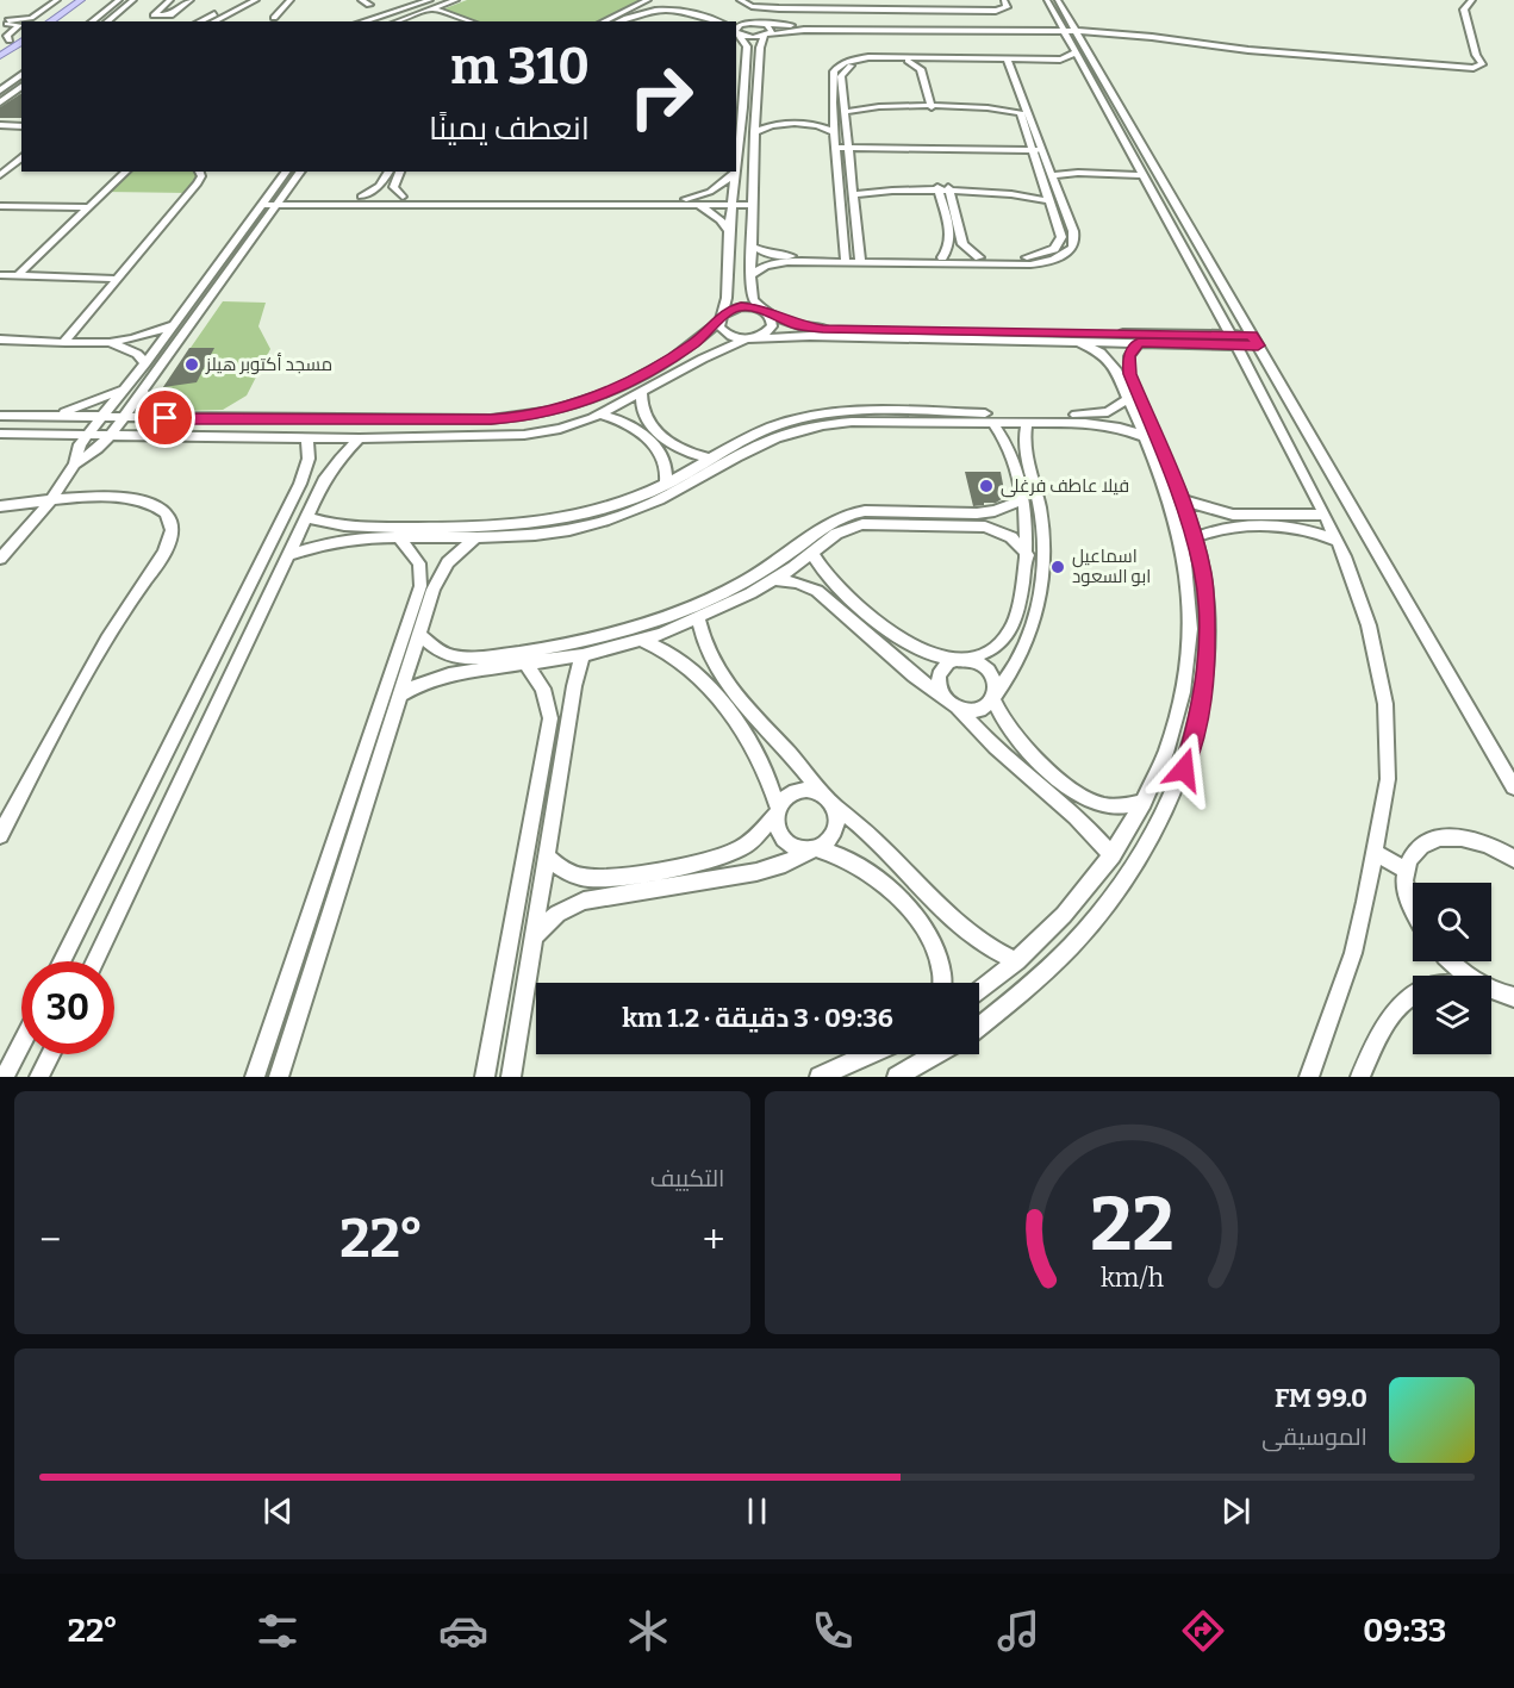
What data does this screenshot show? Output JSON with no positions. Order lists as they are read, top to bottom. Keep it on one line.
{"places":["مسجد أكتوبر هيلز","فيلا عاطف فرغلى","اسماعيل ابو السعود"],"page":{"turn":["310 m","انعطف يمينًا"],"limit":"30","trip":"09:36 · 3 دقيقة · 1.2 km","tile":"التكييف","heat":["−","22°","+"],"song":["99.0 FM","الموسيقى"],"tabs":["09:33","22°"],"gauge":["22","km/h"]}}
